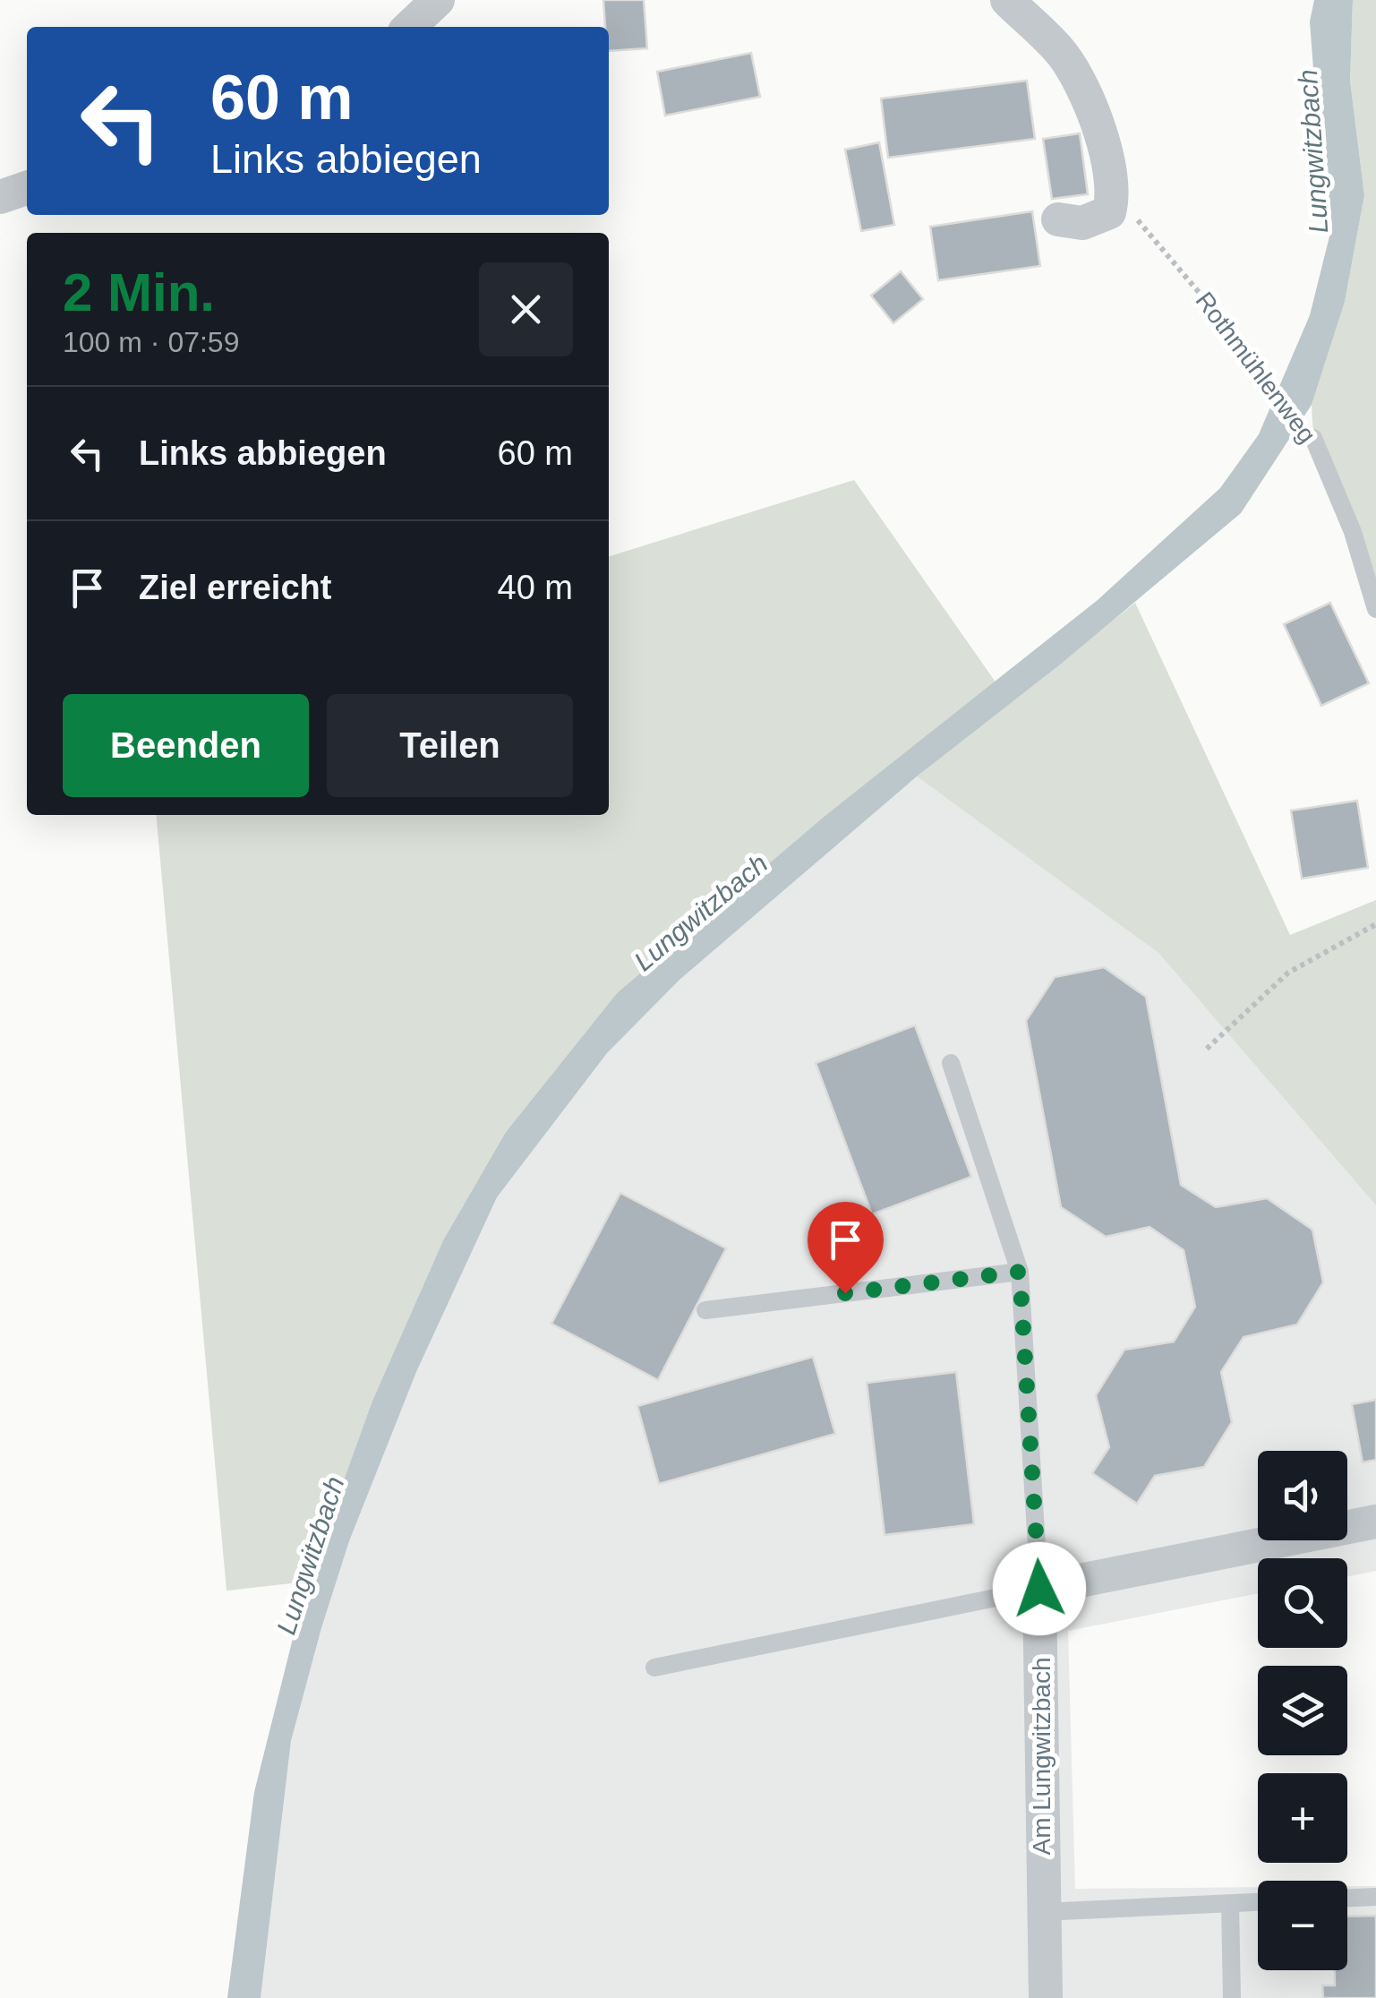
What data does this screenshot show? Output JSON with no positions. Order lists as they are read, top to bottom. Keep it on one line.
{"streets":{"street":["Am Lungwitzbach"],"lane":["Rothmühlenweg"]},"water":["Lungwitzbach"],"page":{"turn":["60 m","Links abbiegen"],"heading":["2 Min.","100 m · 07:59"],"list":[{"name":"Links abbiegen","value":"60 m"},{"name":"Ziel erreicht","value":"40 m"}],"buttons":["Beenden","Teilen"],"map_buttons":["+","−"]}}
